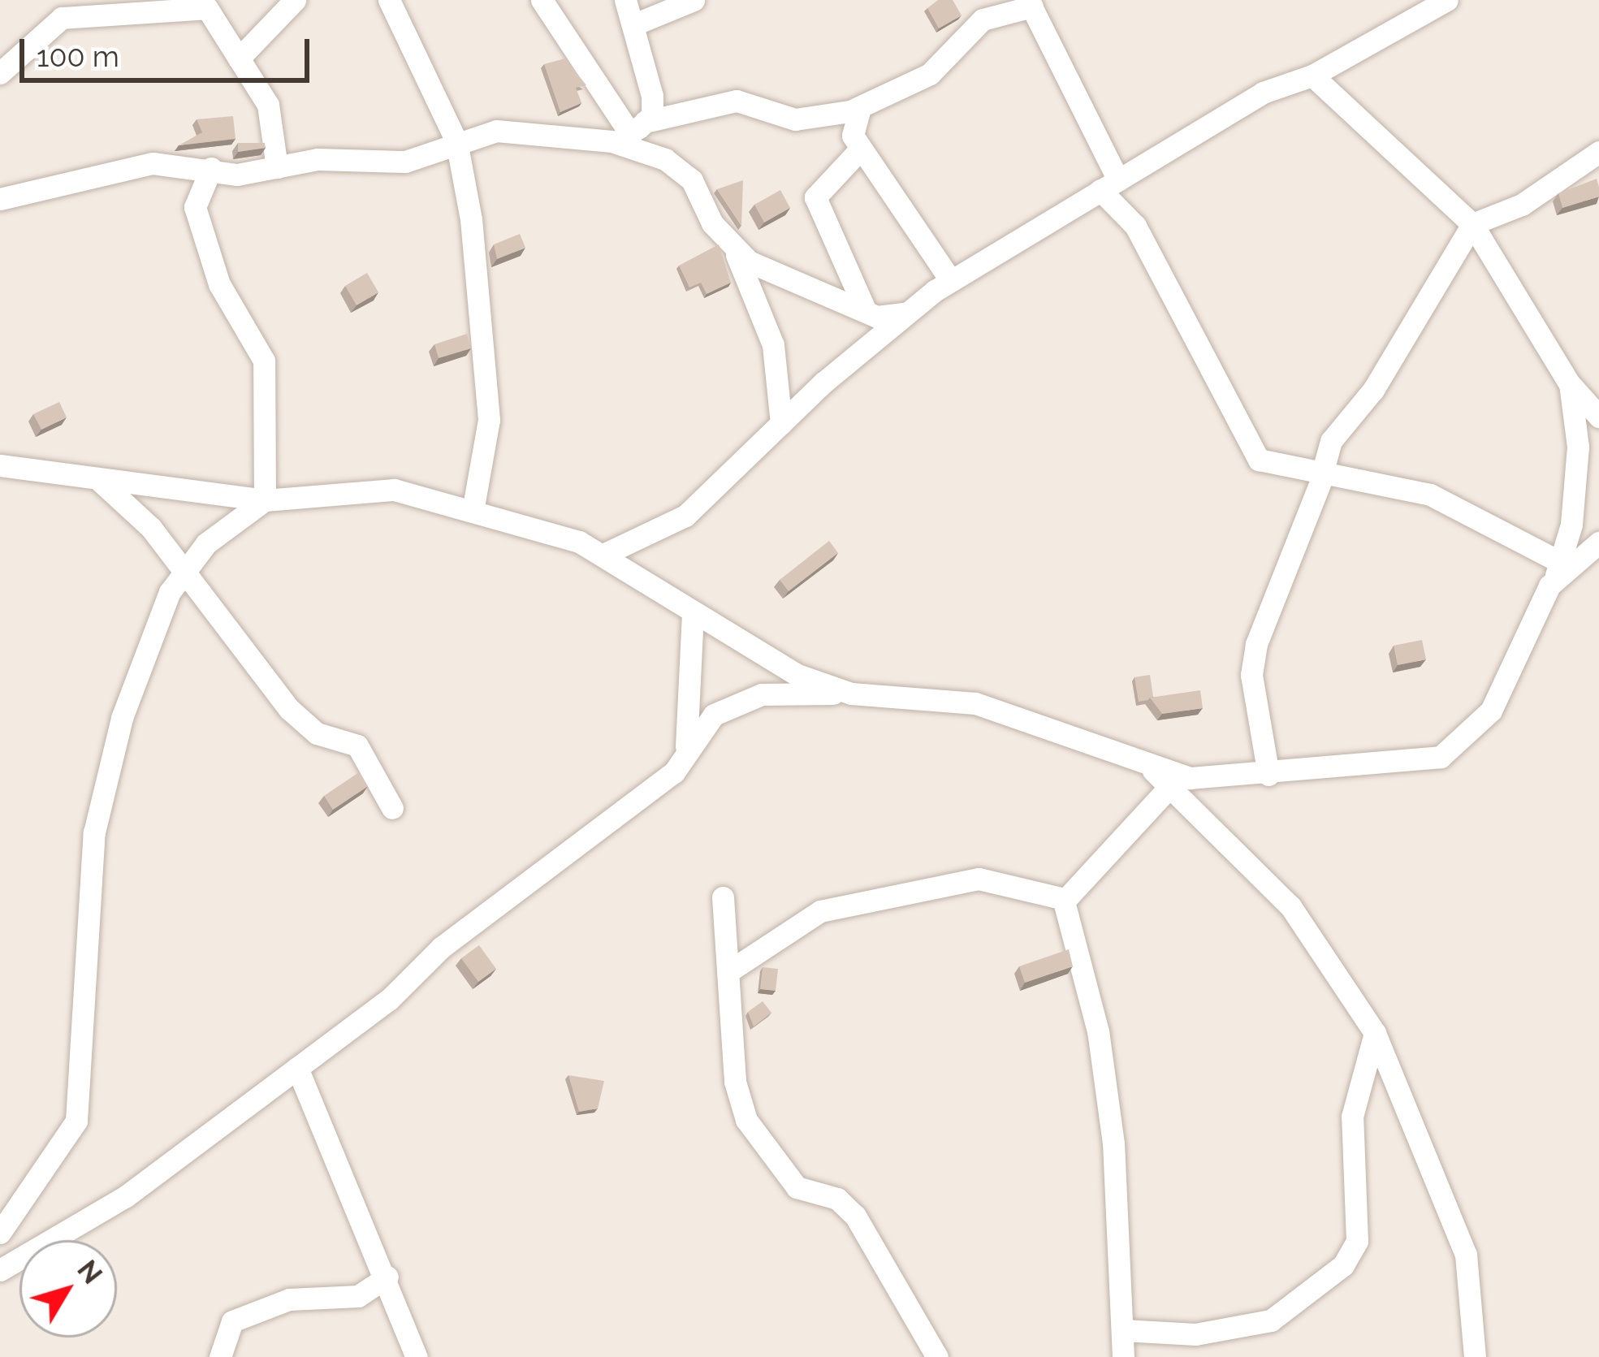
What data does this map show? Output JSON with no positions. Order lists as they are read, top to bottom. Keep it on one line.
{"scale_bar":"100 m","north":"top right"}
